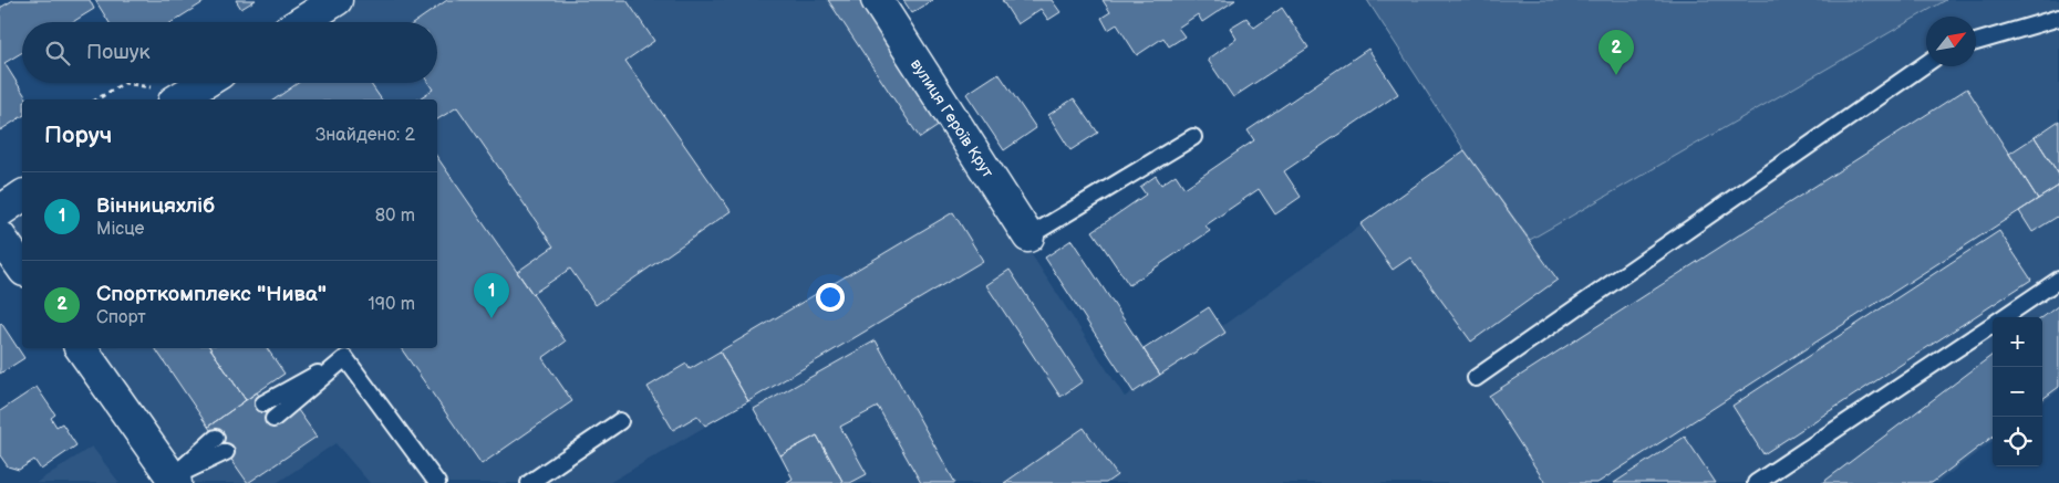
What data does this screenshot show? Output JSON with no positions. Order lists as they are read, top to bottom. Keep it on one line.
{"streets":{"street":["вулиця Героїв Крут"]},"north":"top right","page":{"search":"Пошук","pins":["2","1"],"heading":["Поруч","Знайдено: 2"],"list":[{"mark":"1","name":"Вінницяхліб","note":"Місце","value":"80 m"},{"mark":"2","name":"Спорткомплекс \"Нива\"","note":"Спорт","value":"190 m"}],"map_buttons":["+","−"]}}
